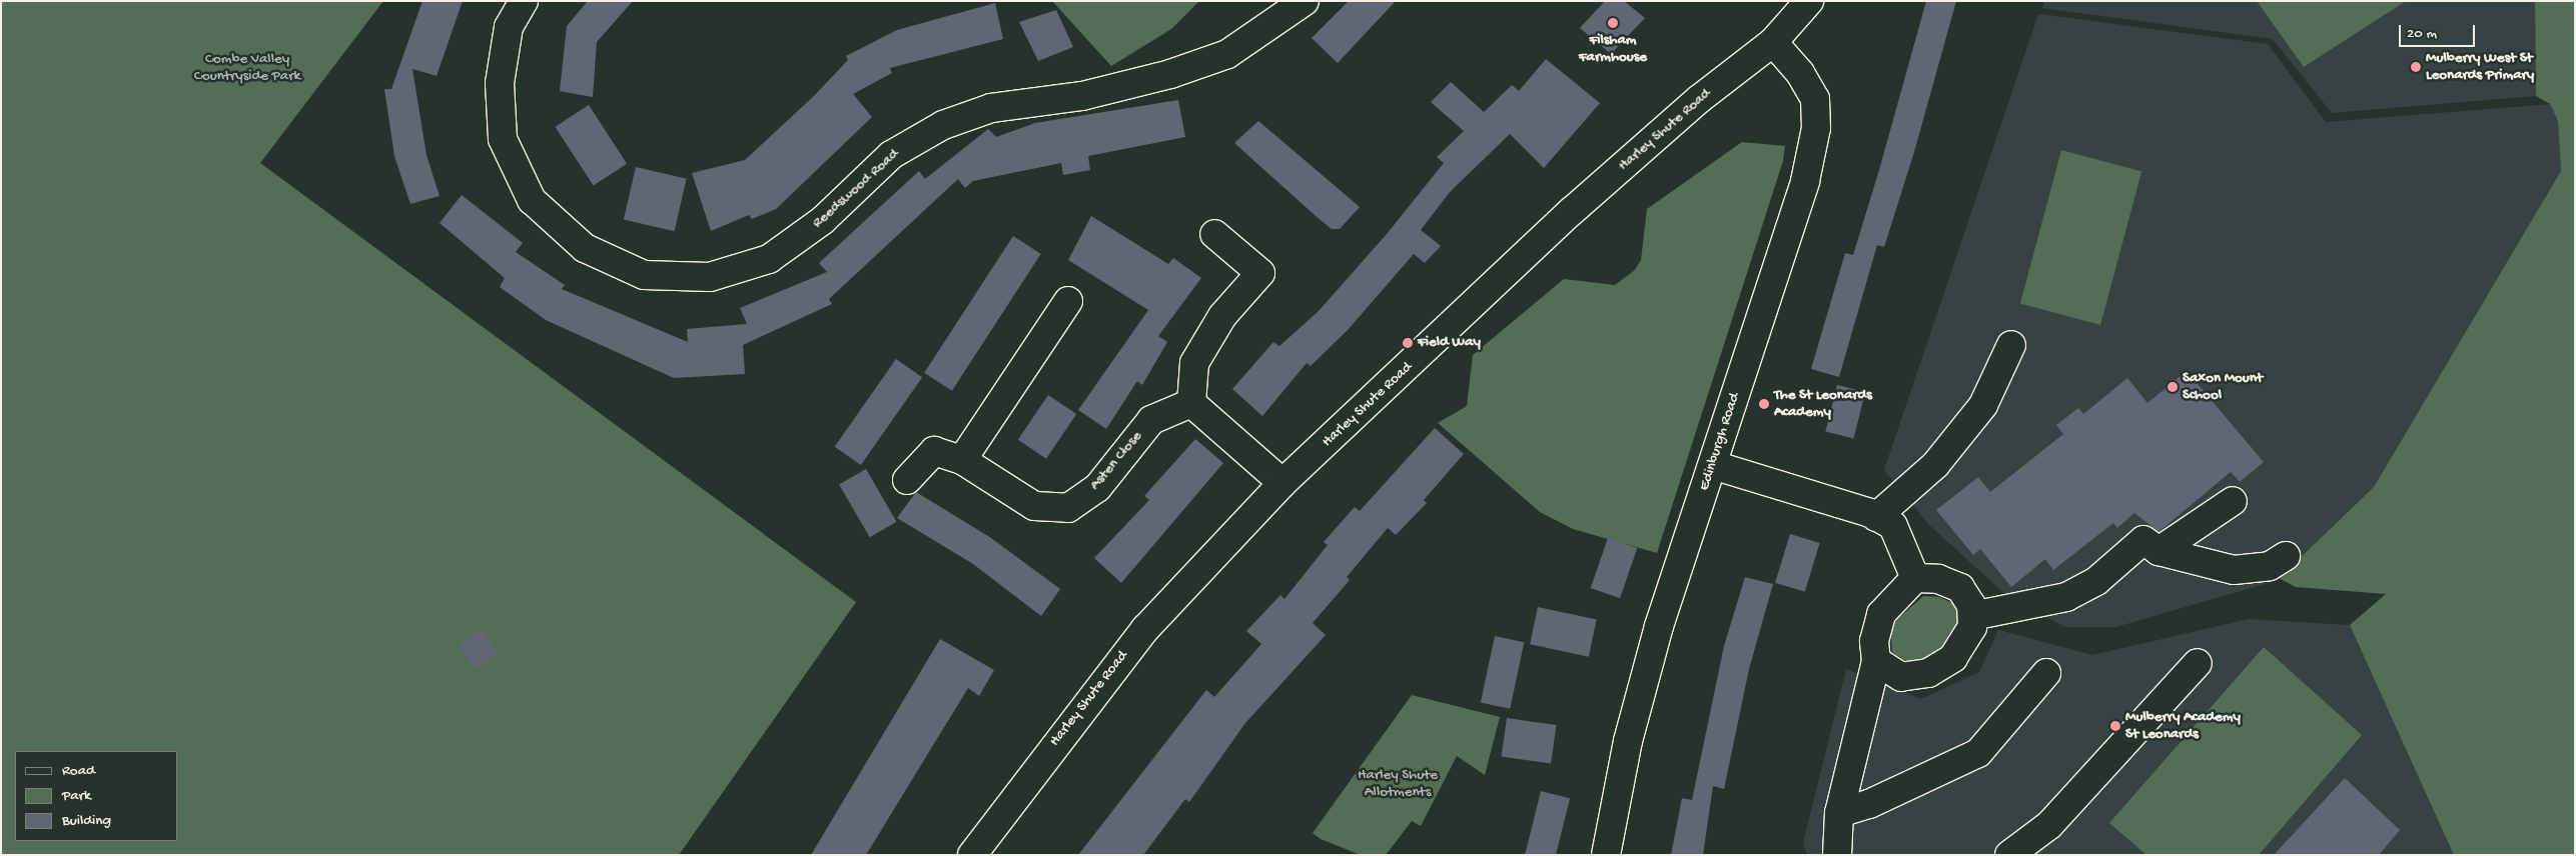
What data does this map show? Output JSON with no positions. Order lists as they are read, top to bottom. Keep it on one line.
{"streets":{"street":["Harley Shute Road","Reedswood Road","Edinburgh Road","Asten Close"]},"crossings":[["Harley Shute Road","Edinburgh Road"]],"parks":["Combe Valley Countryside Park","Harley Shute Allotments"],"places":["Filsham Farmhouse","Mulberry West St Leonards Primary","Field Way","Saxon Mount School","The St Leonards Academy","Mulberry Academy St Leonards"],"legend":["Road","Park","Building"],"scale_bar":"20 m"}
